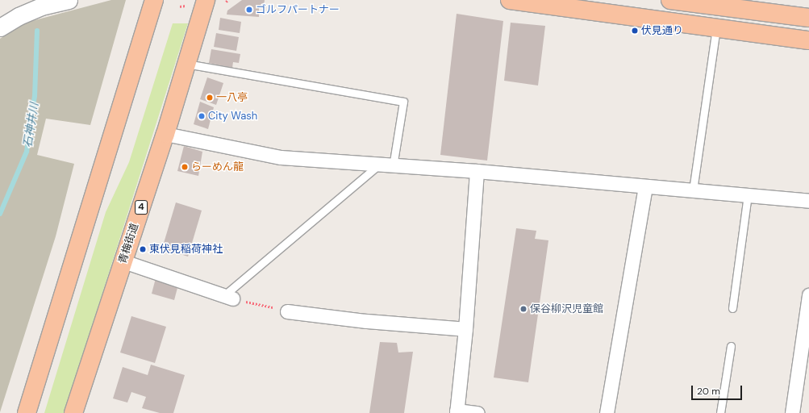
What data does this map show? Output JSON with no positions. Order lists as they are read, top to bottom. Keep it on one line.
{"streets":{"main road":["4","青梅街道"]},"water":["石神井川"],"places":["ゴルフパートナー","伏見通り","一八亭","City Wash","らーめん龍","東伏見稲荷神社","保谷柳沢児童館"],"scale_bar":"20 m"}
